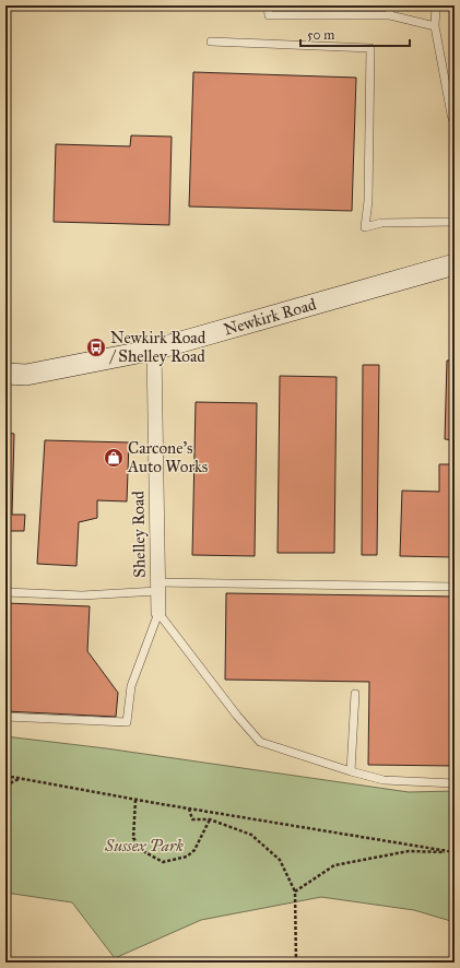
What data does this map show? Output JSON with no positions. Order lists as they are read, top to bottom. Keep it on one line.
{"streets":{"street":["Newkirk Road","Shelley Road"]},"crossings":[["Newkirk Road","Shelley Road"]],"parks":["Sussex Park"],"places":{"bus stop":["Newkirk Road / Shelley Road"],"shop":["Carcone's Auto Works"]},"scale_bar":"50 m"}
